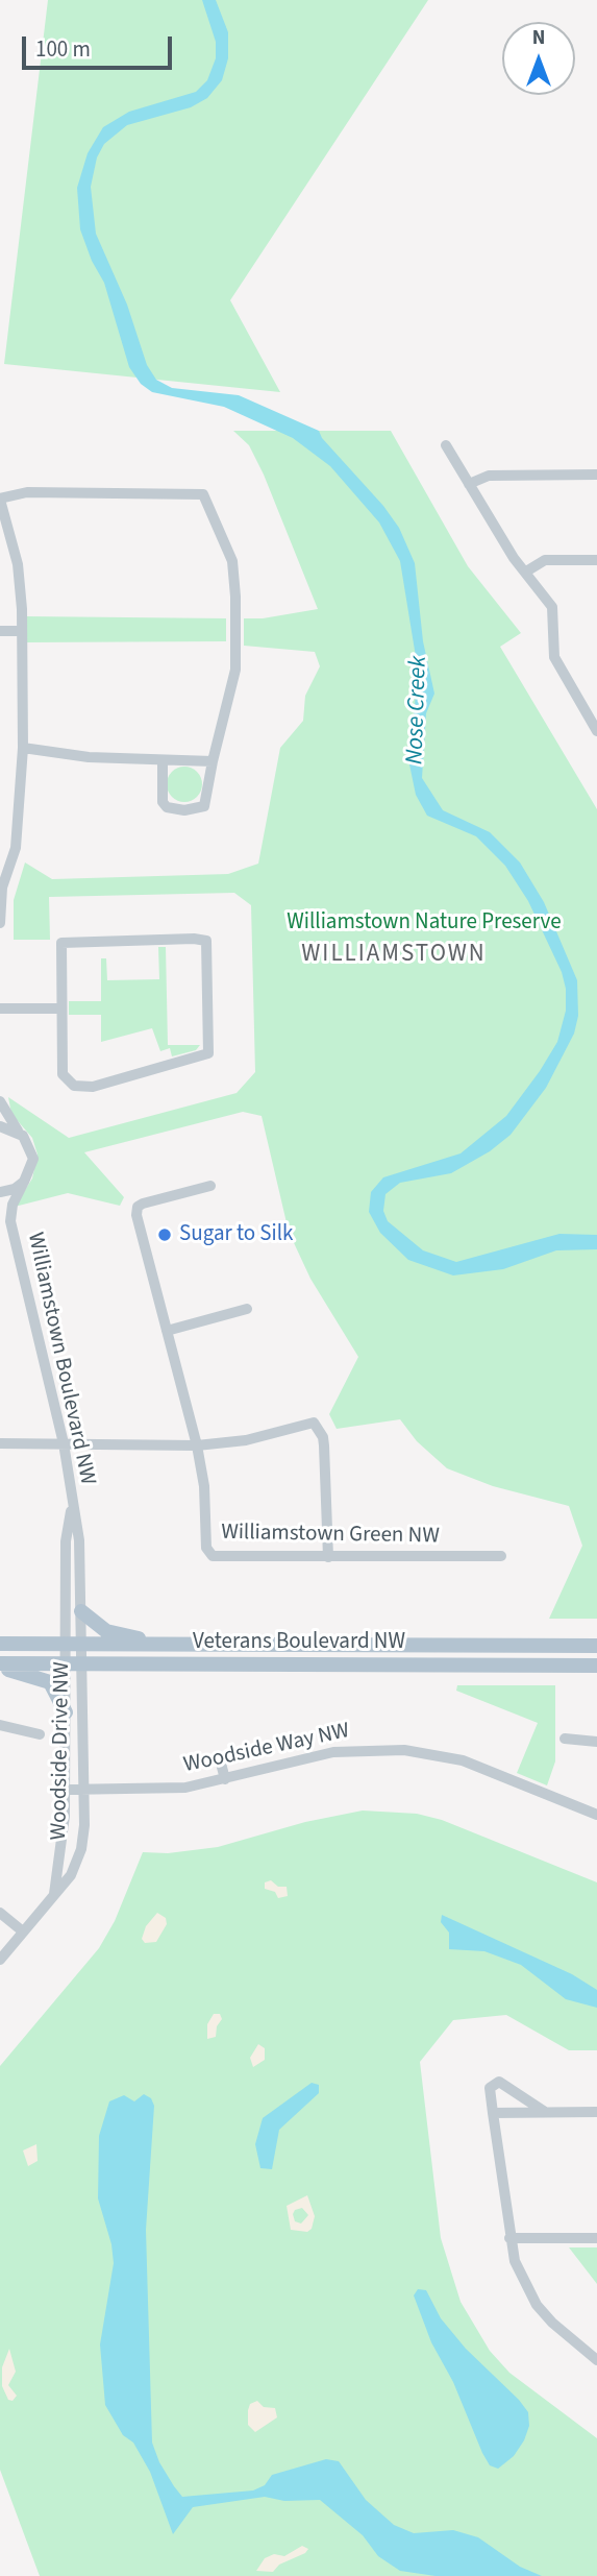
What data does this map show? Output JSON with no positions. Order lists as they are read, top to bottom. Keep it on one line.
{"streets":{"main road":["Veterans Boulevard NW"],"street":["Williamstown Boulevard NW","Williamstown Green NW","Woodside Way NW","Woodside Drive NW"]},"crossings":[["Williamstown Boulevard NW","Veterans Boulevard NW"],["Williamstown Boulevard NW","Woodside Drive NW"],["Veterans Boulevard NW","Woodside Drive NW"],["Woodside Way NW","Woodside Drive NW"]],"districts":["WILLIAMSTOWN"],"water":["Nose Creek"],"parks":["Williamstown Nature Preserve"],"places":["Sugar to Silk"],"scale_bar":"100 m","north":"top"}
